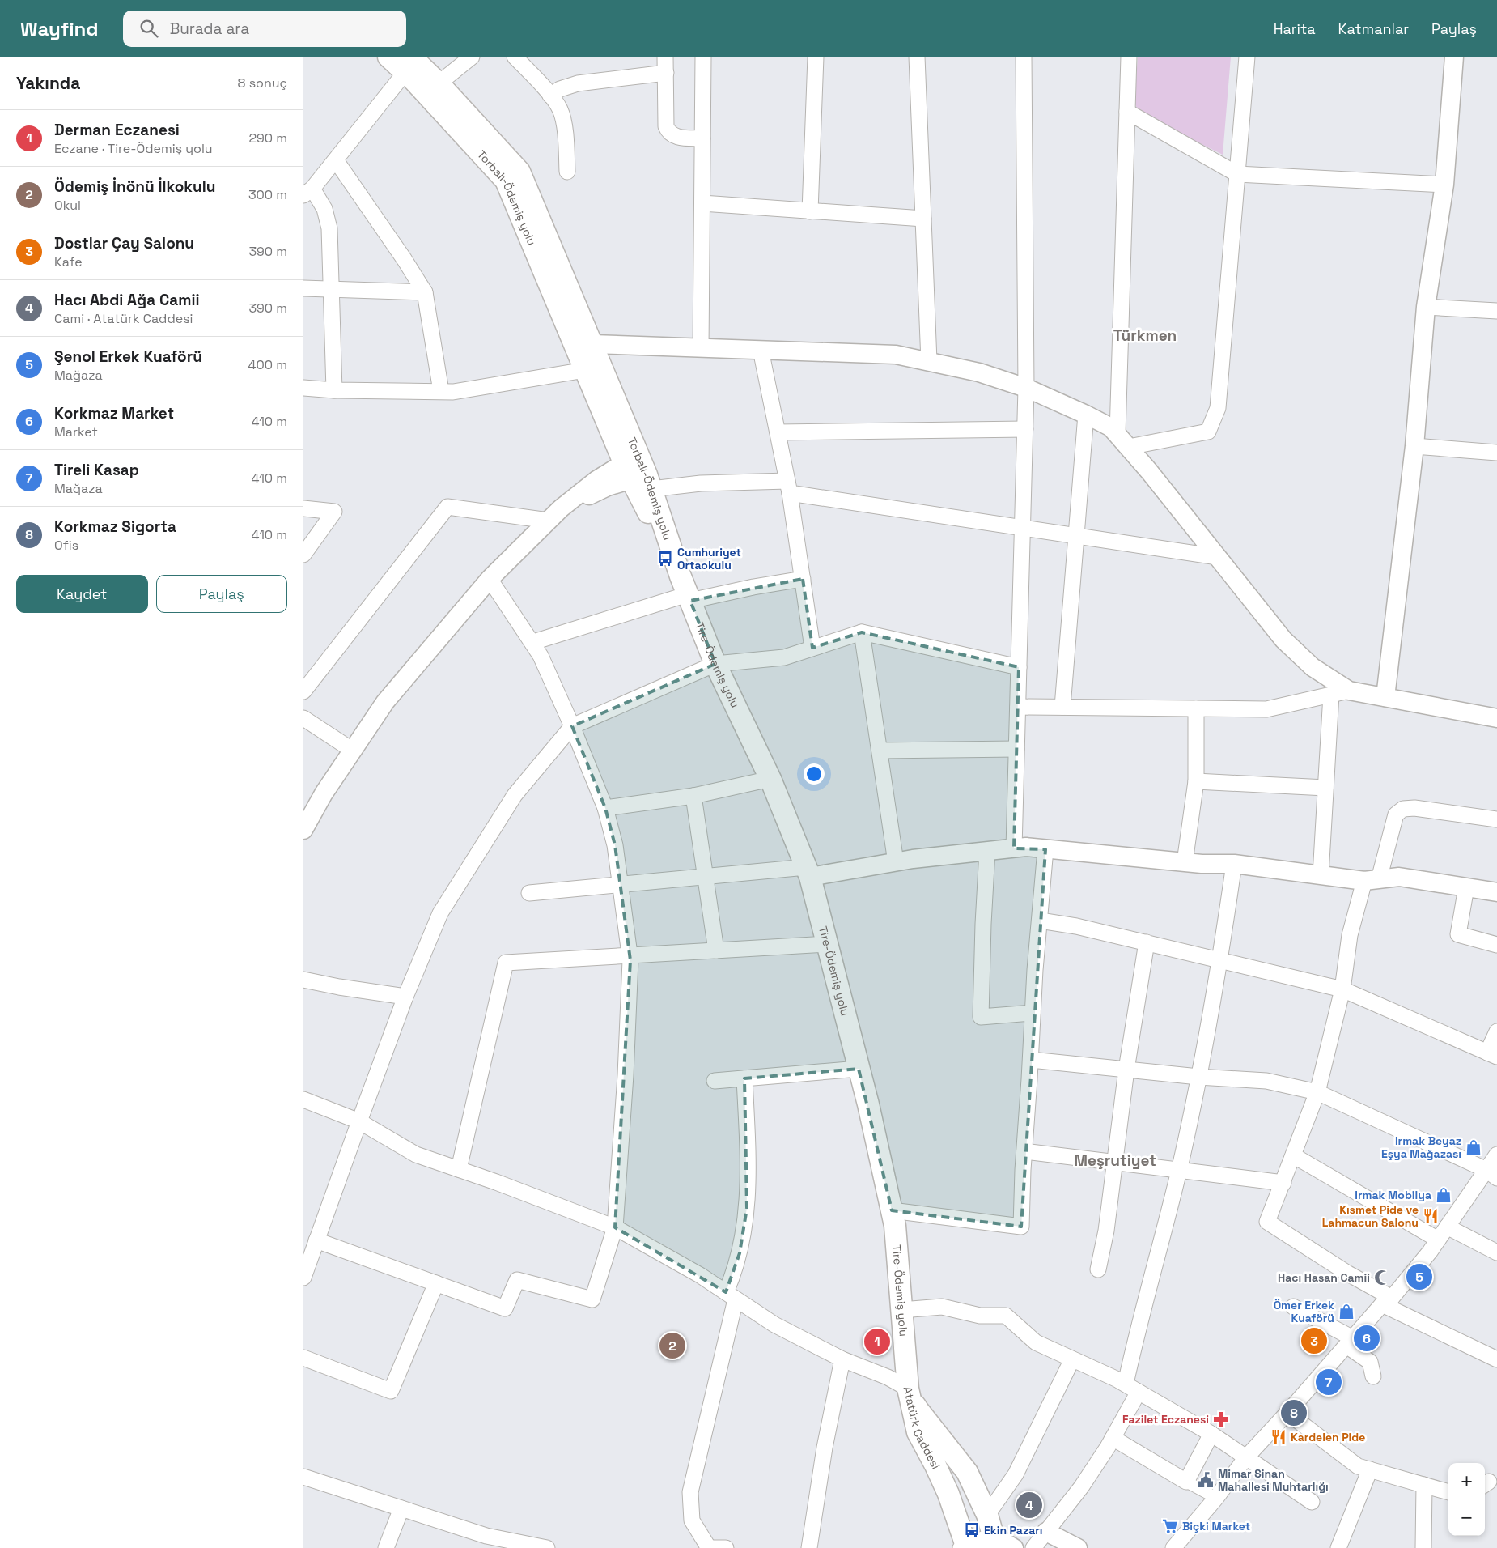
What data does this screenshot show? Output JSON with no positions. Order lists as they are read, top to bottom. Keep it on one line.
{"streets":{"main road":["Torbalı-Ödemiş yolu","Tire-Ödemiş yolu","Atatürk Caddesi"]},"crossings":[["Torbalı-Ödemiş yolu","Tire-Ödemiş yolu"],["Tire-Ödemiş yolu","Atatürk Caddesi"]],"districts":["Türkmen","Meşrutiyet"],"places":{"bus stop":["Cumhuriyet Ortaokulu","Ekin Pazarı"],"shop":["Irmak Beyaz Eşya Mağazası","Irmak Mobilya","Ömer Erkek Kuaförü"],"restaurant":["Kısmet Pide ve Lahmacun Salonu","Kardelen Pide"],"mosque":["Hacı Hasan Camii"],"pharmacy":["Fazilet Eczanesi"],"public building":["Mimar Sinan Mahallesi Muhtarlığı"],"supermarket":["Biçki Market"]},"page":{"header":"Wayfind","search":"Burada ara","nav":["Harita","Katmanlar","Paylaş"],"heading":["Yakında","8 sonuç"],"list":[{"mark":"1","name":"Derman Eczanesi","note":"Eczane · Tire-Ödemiş yolu","value":"290 m"},{"mark":"2","name":"Ödemiş İnönü İlkokulu","note":"Okul","value":"300 m"},{"mark":"3","name":"Dostlar Çay Salonu","note":"Kafe","value":"390 m"},{"mark":"4","name":"Hacı Abdi Ağa Camii","note":"Cami · Atatürk Caddesi","value":"390 m"},{"mark":"5","name":"Şenol Erkek Kuaförü","note":"Mağaza","value":"400 m"},{"mark":"6","name":"Korkmaz Market","note":"Market","value":"410 m"},{"mark":"7","name":"Tireli Kasap","note":"Mağaza","value":"410 m"},{"mark":"8","name":"Korkmaz Sigorta","note":"Ofis","value":"410 m"}],"buttons":["Kaydet","Paylaş"],"pins":["5","6","3","1","2","7","8","4"],"map_buttons":["+","−"]}}
